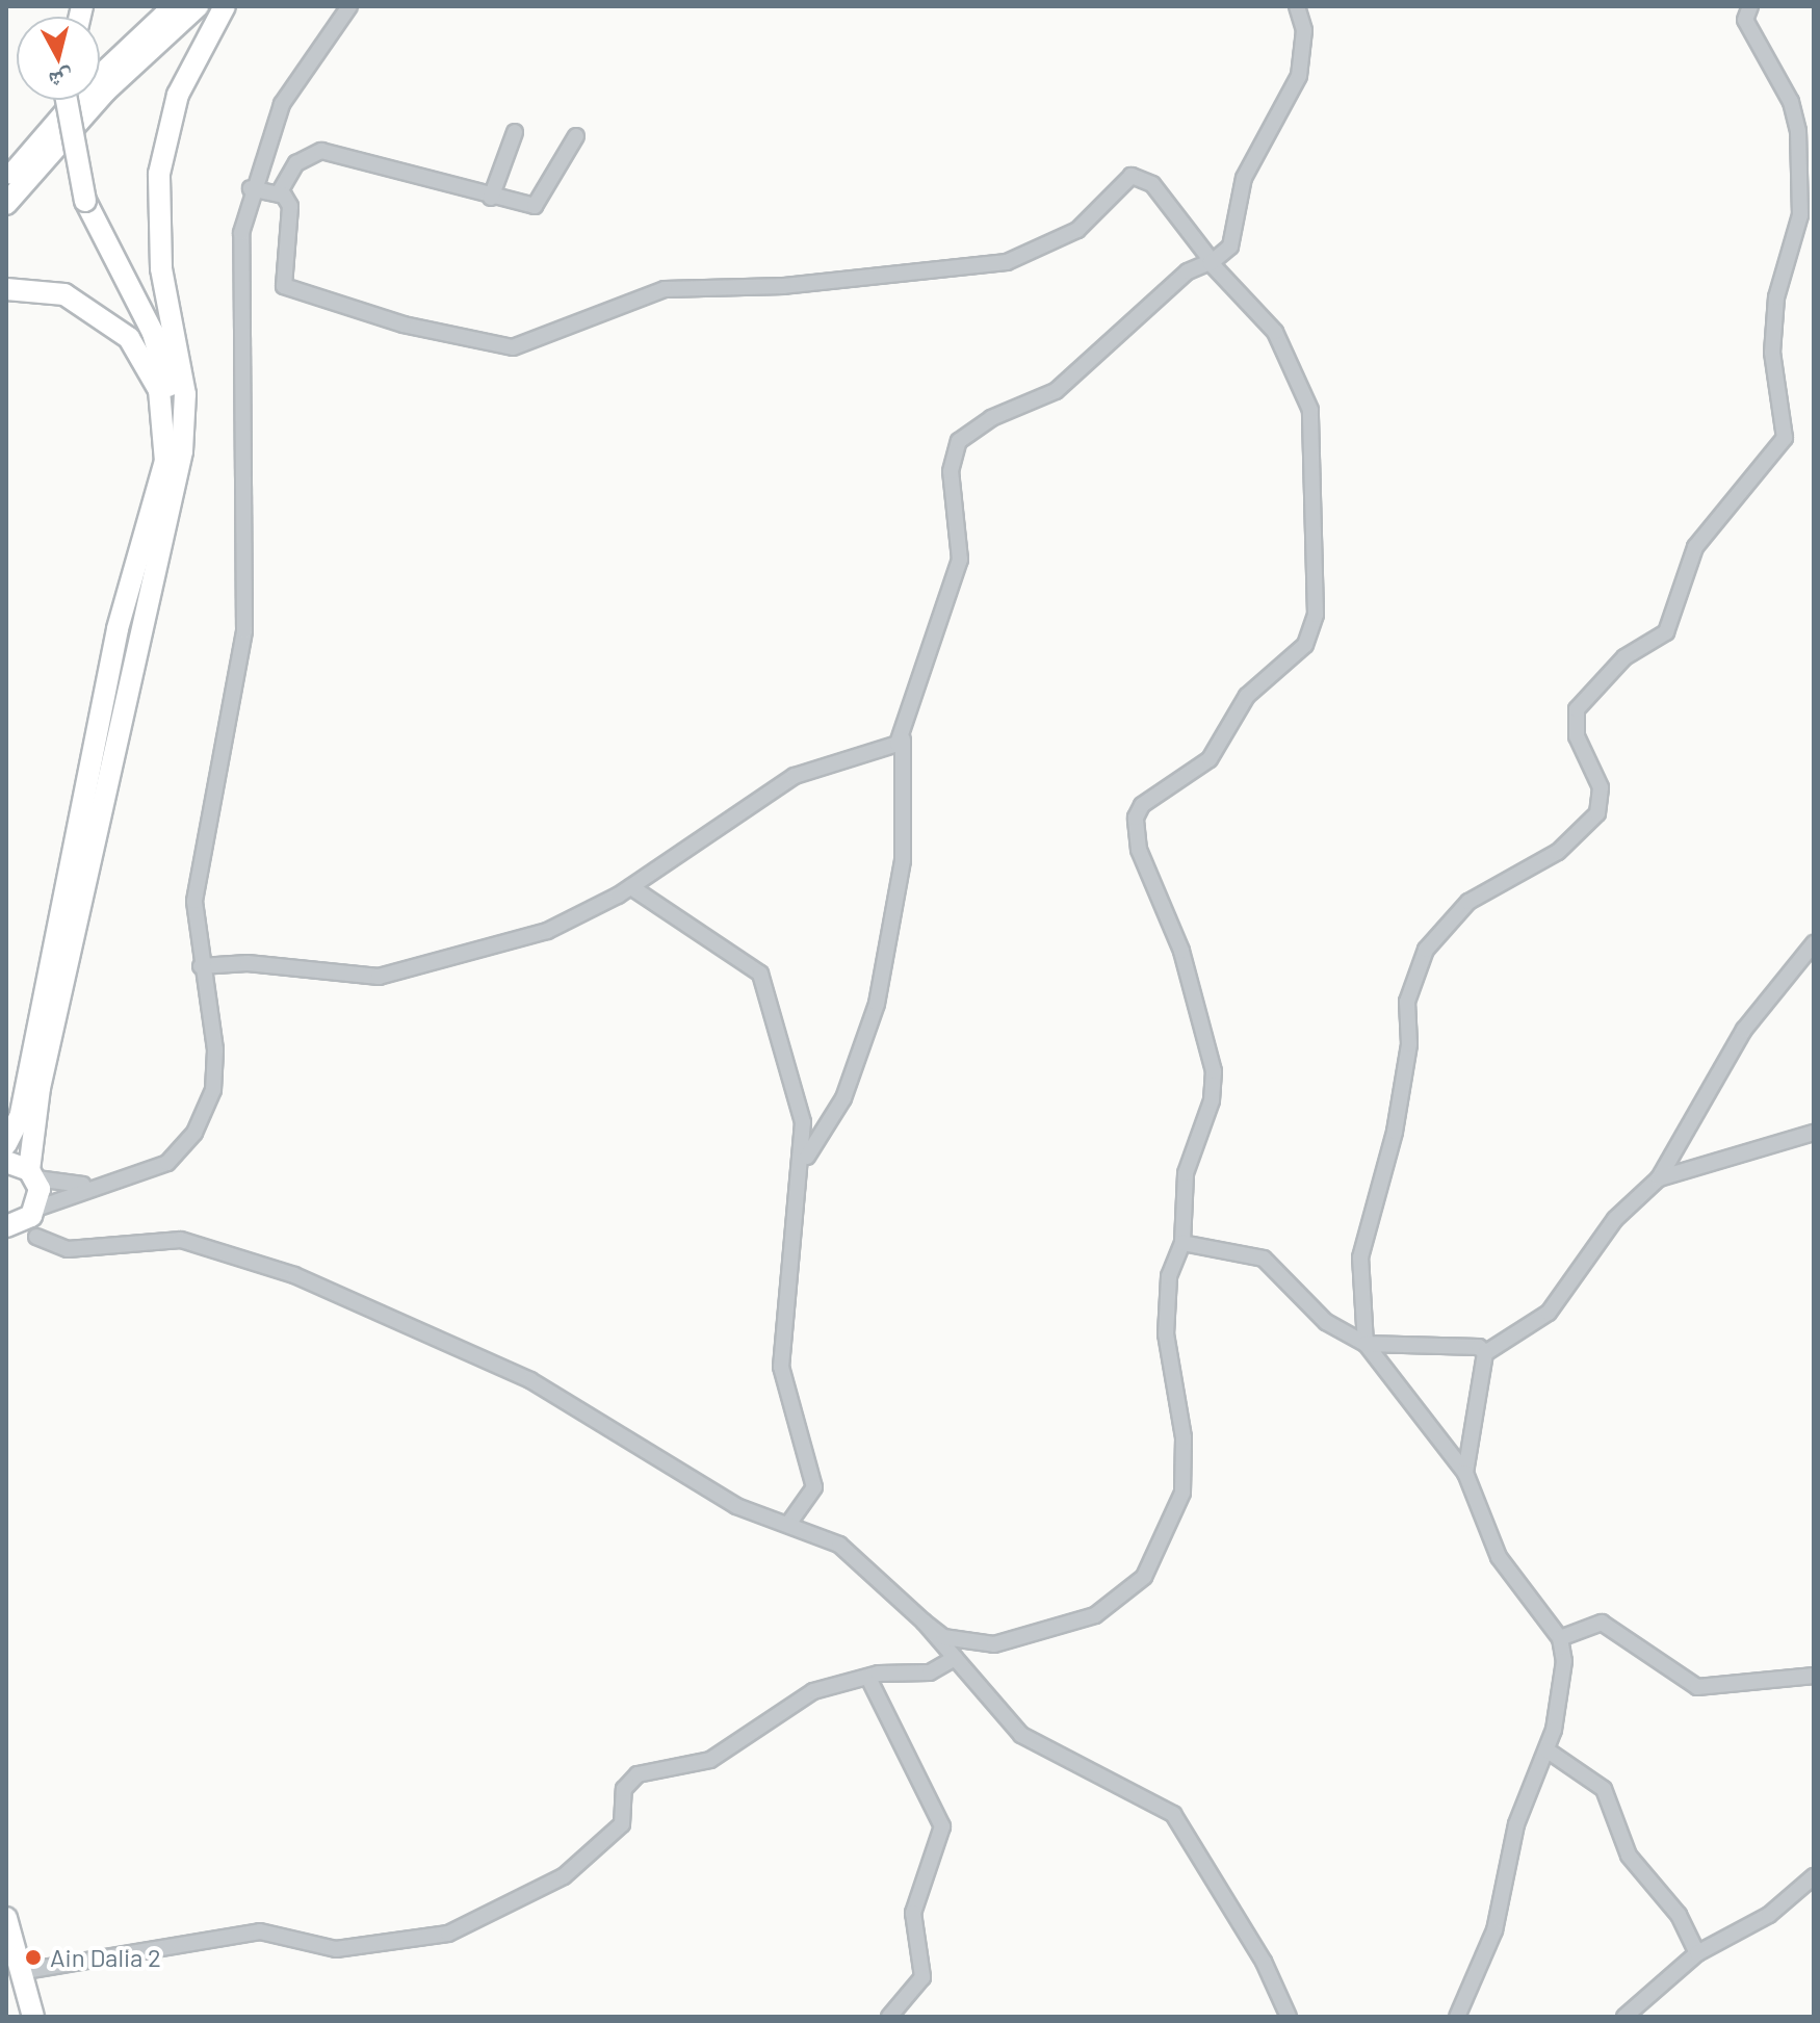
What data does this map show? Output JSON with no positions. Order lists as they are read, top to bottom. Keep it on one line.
{"places":["Ain Dalia 2"],"north":"bottom"}
